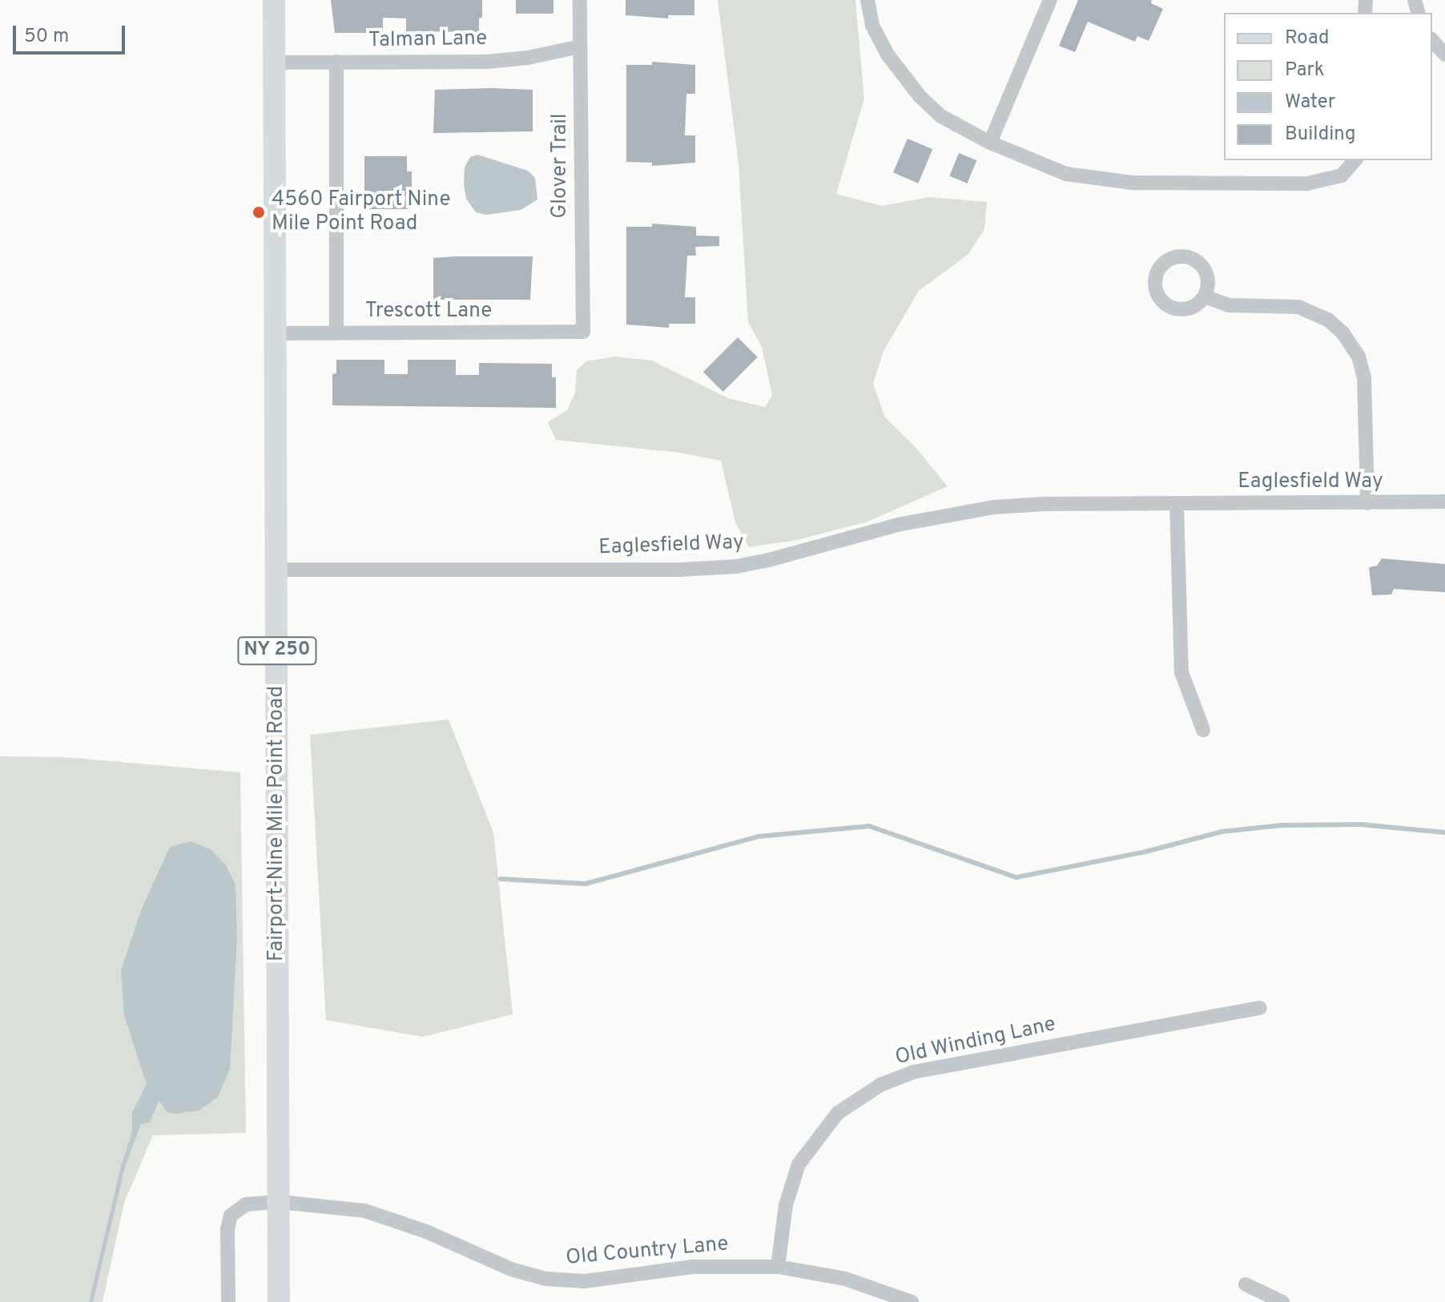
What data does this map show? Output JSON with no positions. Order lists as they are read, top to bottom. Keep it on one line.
{"streets":{"main road":["NY 250","Fairport-Nine Mile Point Road"],"street":["Talman Lane","Glover Trail","Trescott Lane","Eaglesfield Way","Old Winding Lane","Old Country Lane"]},"crossings":[["Talman Lane","Glover Trail"],["Talman Lane","Fairport-Nine Mile Point Road"],["Glover Trail","Trescott Lane"],["Trescott Lane","Fairport-Nine Mile Point Road"],["Eaglesfield Way","Fairport-Nine Mile Point Road"],["Fairport-Nine Mile Point Road","Old Country Lane"],["Old Winding Lane","Old Country Lane"]],"places":["4560 Fairport Nine Mile Point Road"],"legend":["Road","Park","Water","Building"],"scale_bar":"50 m"}
